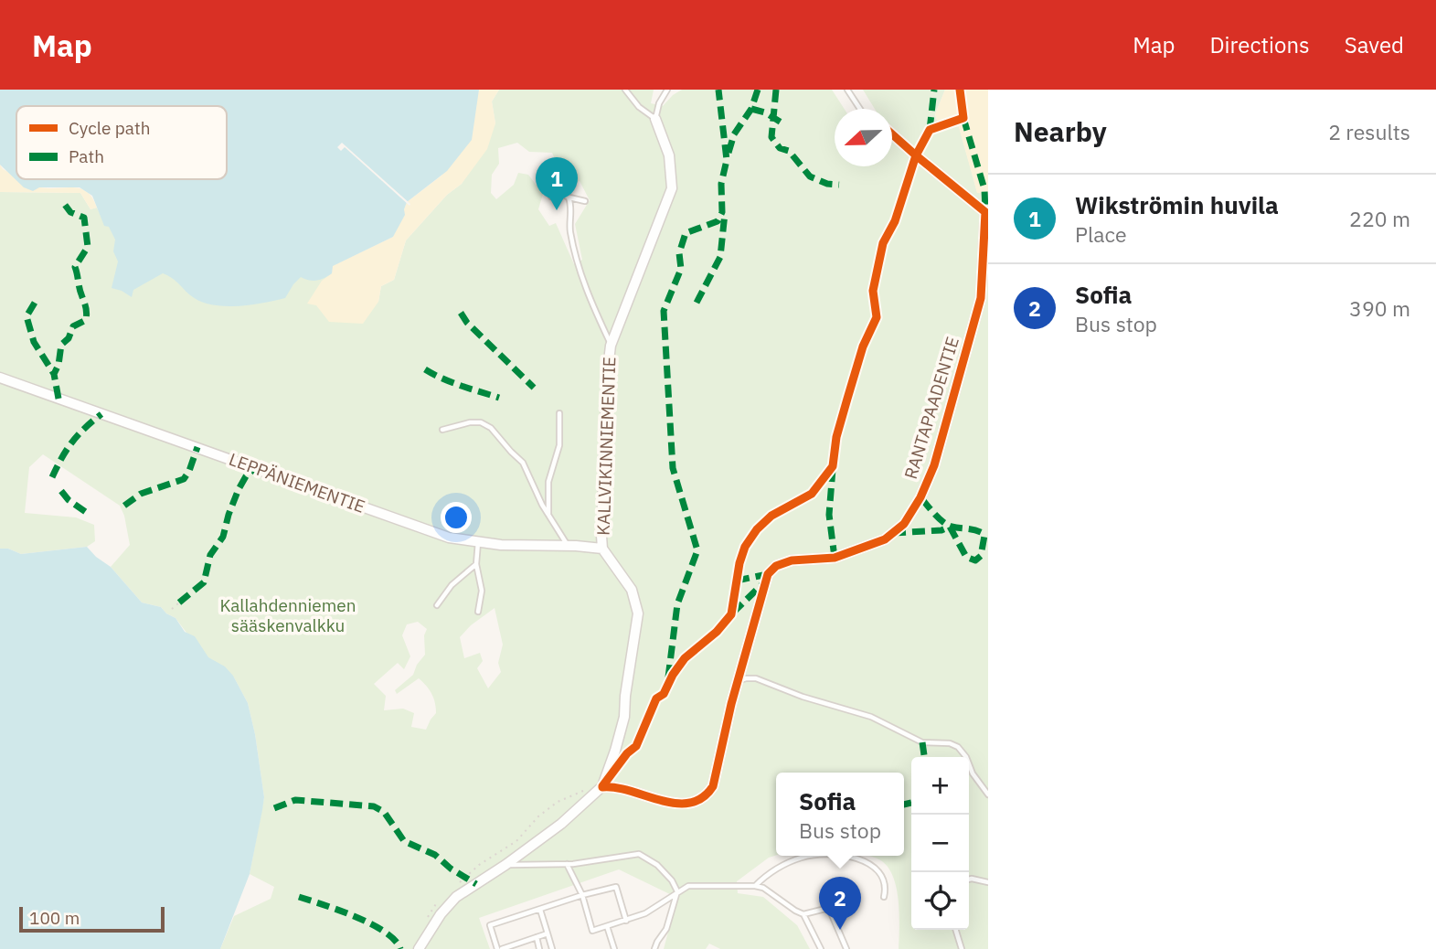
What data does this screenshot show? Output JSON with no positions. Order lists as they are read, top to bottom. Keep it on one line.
{"streets":{"street":["RANTAPAADENTIE","KALLVIKINNIEMENTIE","LEPPÄNIEMENTIE"]},"crossings":[["RANTAPAADENTIE","KALLVIKINNIEMENTIE"],["KALLVIKINNIEMENTIE","LEPPÄNIEMENTIE"]],"parks":["Kallahdenniemen sääskenvalkku"],"legend":["Cycle path","Path"],"scale_bar":"100 m","north":"left","page":{"header":"Map","nav":["Map","Directions","Saved"],"heading":["Nearby","2 results"],"pins":["1","2"],"list":[{"mark":"1","name":"Wikströmin huvila","note":"Place","value":"220 m"},{"mark":"2","name":"Sofia","note":"Bus stop","value":"390 m"}],"map_buttons":["+","−"],"popup":["Sofia","Bus stop"],"scale":"100 m"}}
